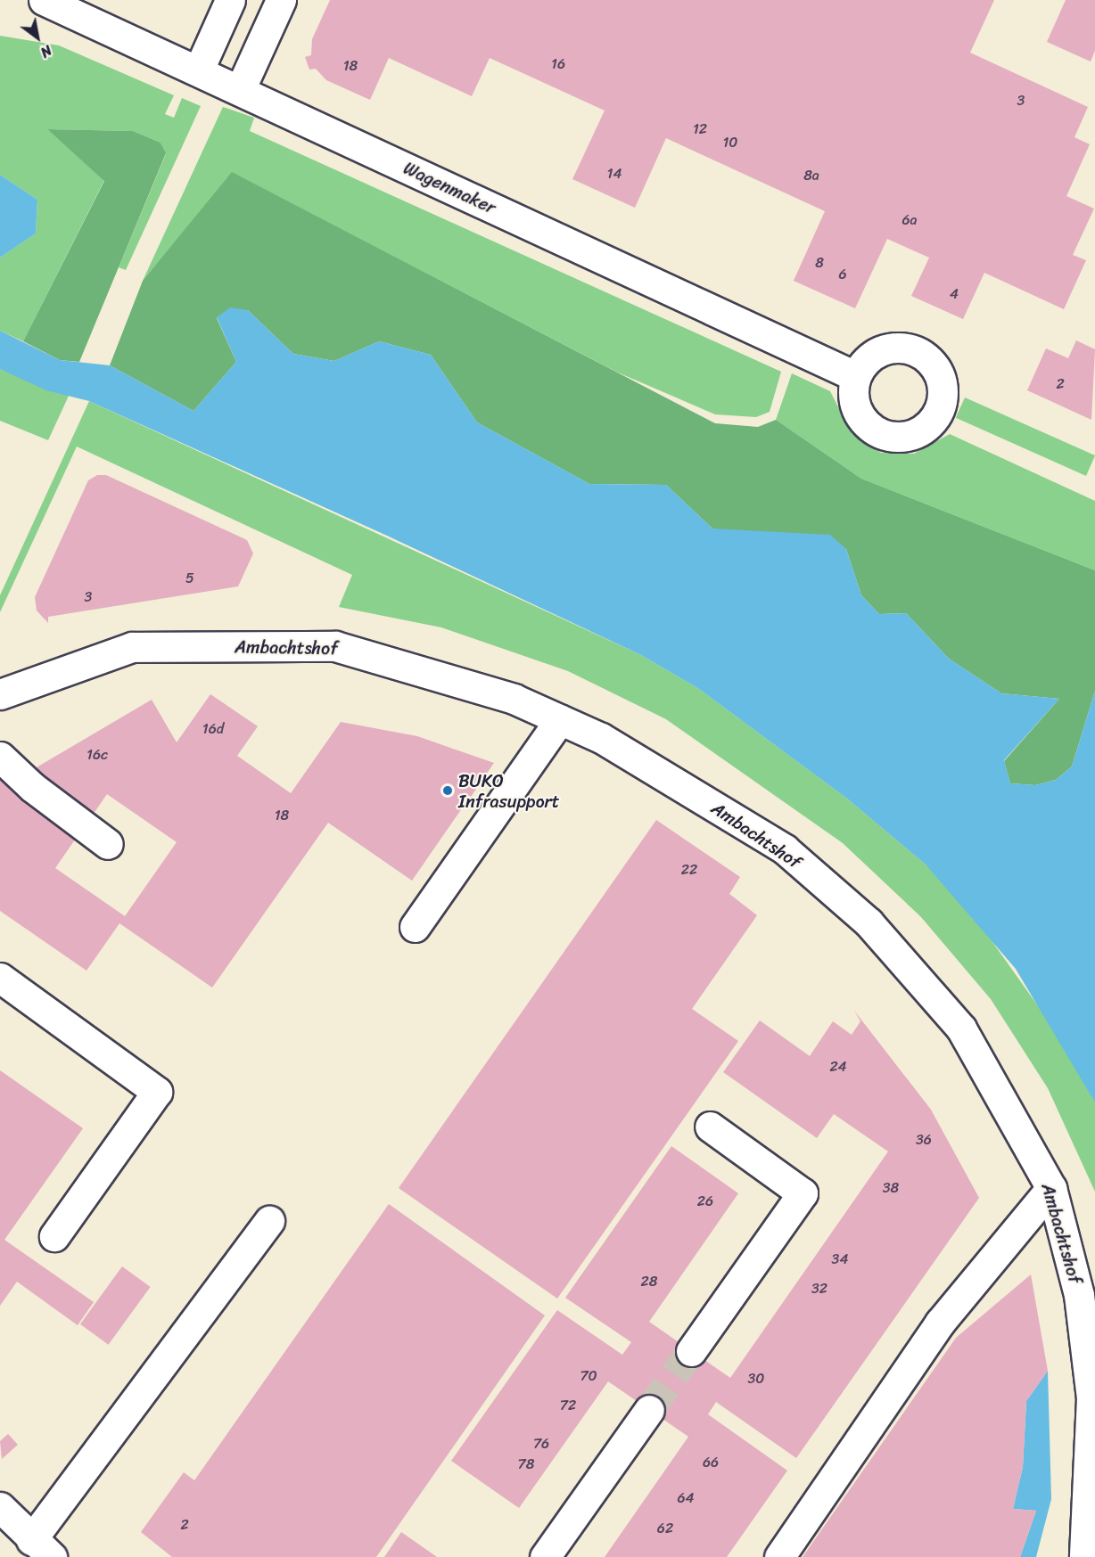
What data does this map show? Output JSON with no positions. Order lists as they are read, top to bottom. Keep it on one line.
{"streets":{"street":["Wagenmaker","Ambachtshof"]},"places":["BUKO Infrasupport"],"house_numbers":["16","18","3","12","10","14","8a","6a","8","6","4","2","5","3","16d","16c","18","22","24","36","38","26","34","28","32","70","30","72","76","66","78","64","2","62"],"north":"bottom right"}
